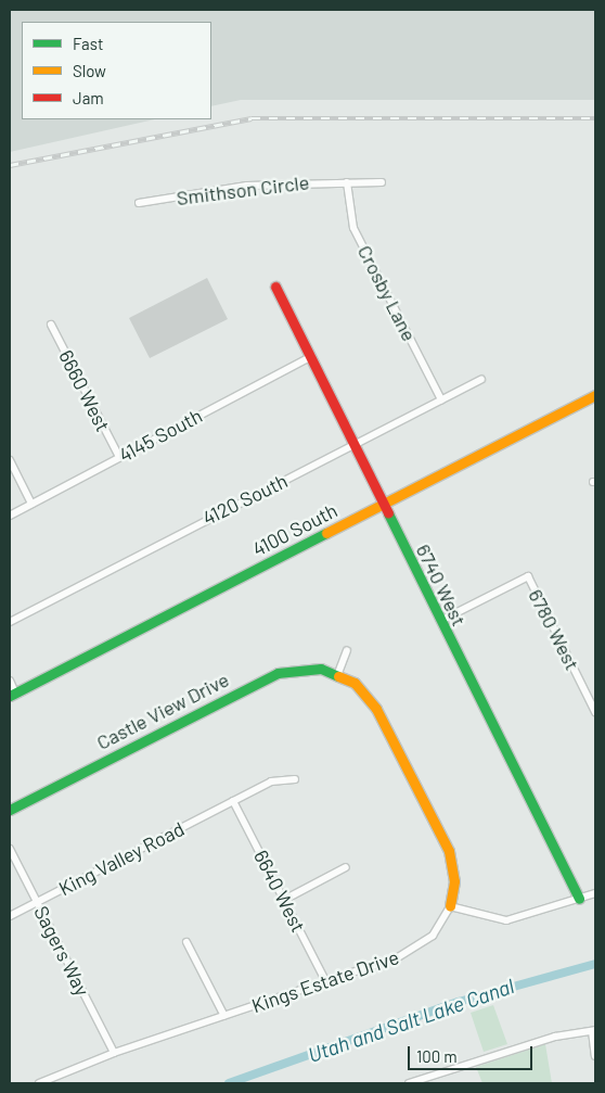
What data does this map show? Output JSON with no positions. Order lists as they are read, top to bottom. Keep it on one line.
{"streets":{"street":["Smithson Circle","Crosby Lane","6660 West","4145 South","4120 South","4100 South","6740 West","6780 West","Castle View Drive","King Valley Road","6640 West","Sagers Way","Kings Estate Drive"]},"crossings":[["Smithson Circle","Crosby Lane"],["Crosby Lane","4120 South"],["6660 West","4145 South"],["4145 South","6740 West"],["4120 South","6740 West"],["4100 South","6740 West"],["6740 West","6780 West"],["Castle View Drive","Kings Estate Drive"],["King Valley Road","6640 West"],["King Valley Road","Sagers Way"],["6640 West","Kings Estate Drive"],["Sagers Way","Kings Estate Drive"]],"water":["Utah and Salt Lake Canal"],"legend":["Fast","Slow","Jam"],"scale_bar":"100 m"}
